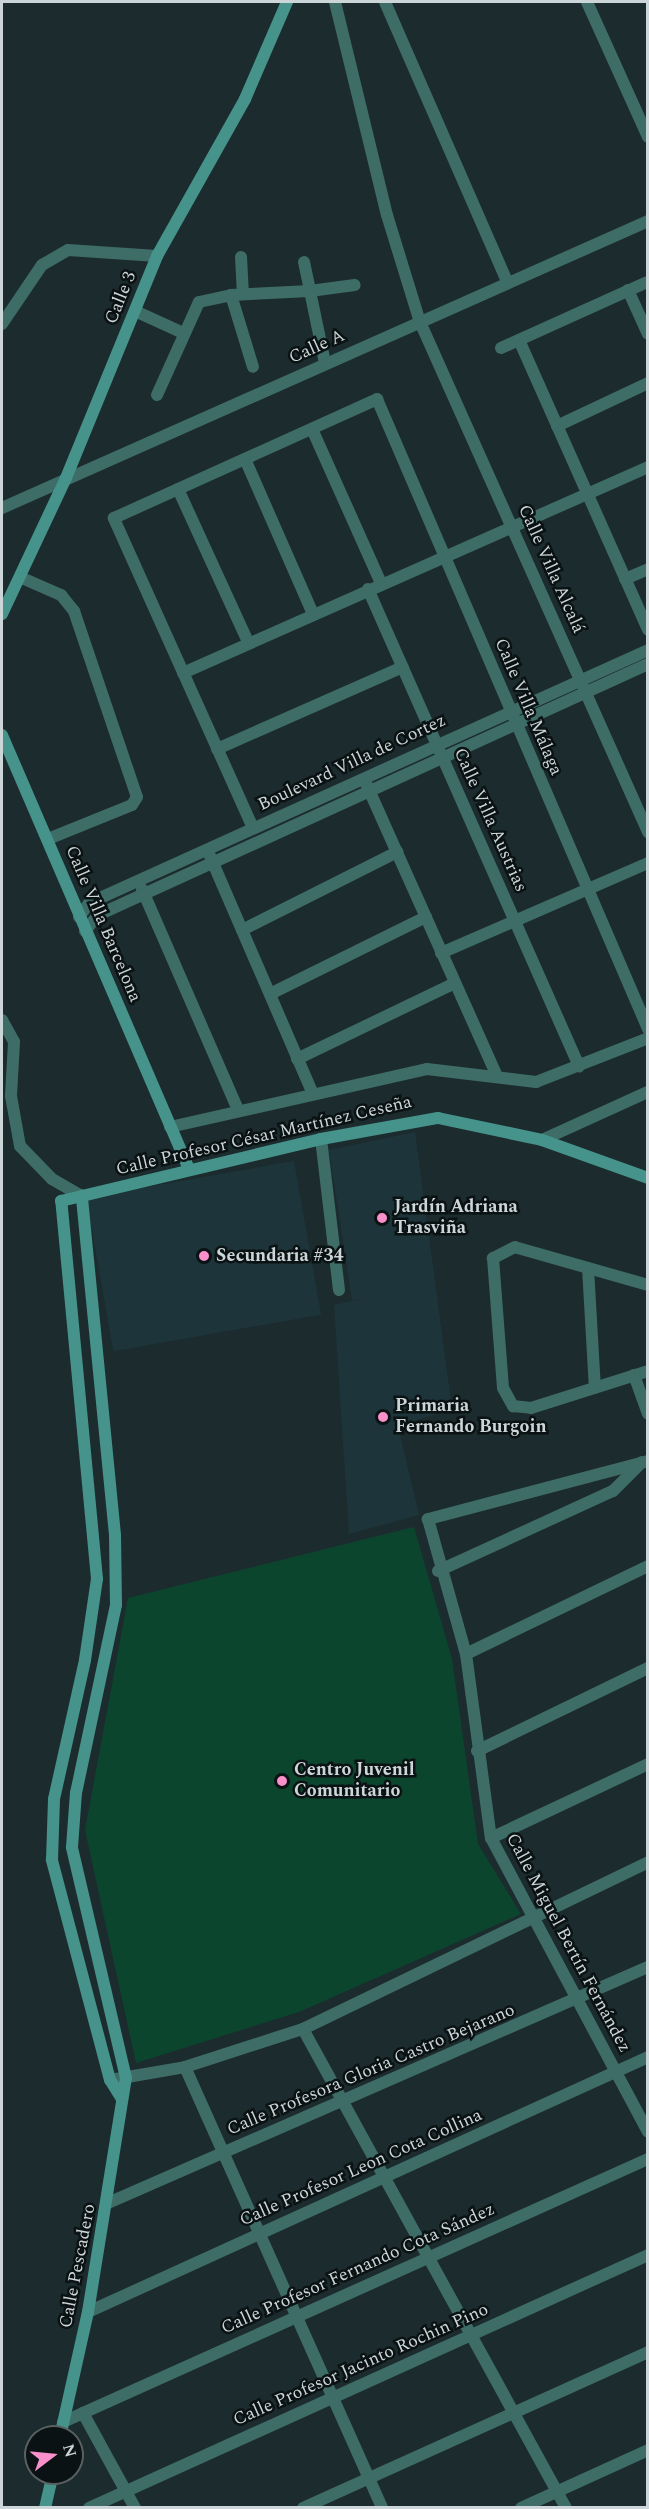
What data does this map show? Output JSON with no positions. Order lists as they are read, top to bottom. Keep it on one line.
{"streets":{"street":["Calle 3","Calle A","Calle Villa Alcalá","Calle Villa Málaga","Boulevard Villa de Cortez","Calle Villa Austrias","Calle Villa Barcelona","Calle Profesor César Martínez Ceseña","Calle Miguel Bertín Fernández","Calle Profesora Gloria Castro Bejarano","Calle Profesor Leon Cota Collina","Calle Pescadero","Calle Profesor Fernando Cota Sández","Calle Profesor Jacinto Rochin Pino"]},"crossings":[["Calle 3","Calle A"],["Calle A","Calle Villa Alcalá"],["Calle Villa Alcalá","Boulevard Villa de Cortez"],["Calle Villa Málaga","Boulevard Villa de Cortez"],["Boulevard Villa de Cortez","Calle Villa Austrias"],["Boulevard Villa de Cortez","Calle Villa Barcelona"],["Calle Villa Barcelona","Calle Profesor César Martínez Ceseña"],["Calle Miguel Bertín Fernández","Calle Profesora Gloria Castro Bejarano"],["Calle Miguel Bertín Fernández","Calle Profesor Leon Cota Collina"],["Calle Profesora Gloria Castro Bejarano","Calle Pescadero"],["Calle Profesor Leon Cota Collina","Calle Pescadero"],["Calle Pescadero","Calle Profesor Fernando Cota Sández"]],"places":["Jardín Adriana Trasviña","Secundaria #34","Primaria Fernando Burgoin","Centro Juvenil Comunitario"],"north":"right"}
